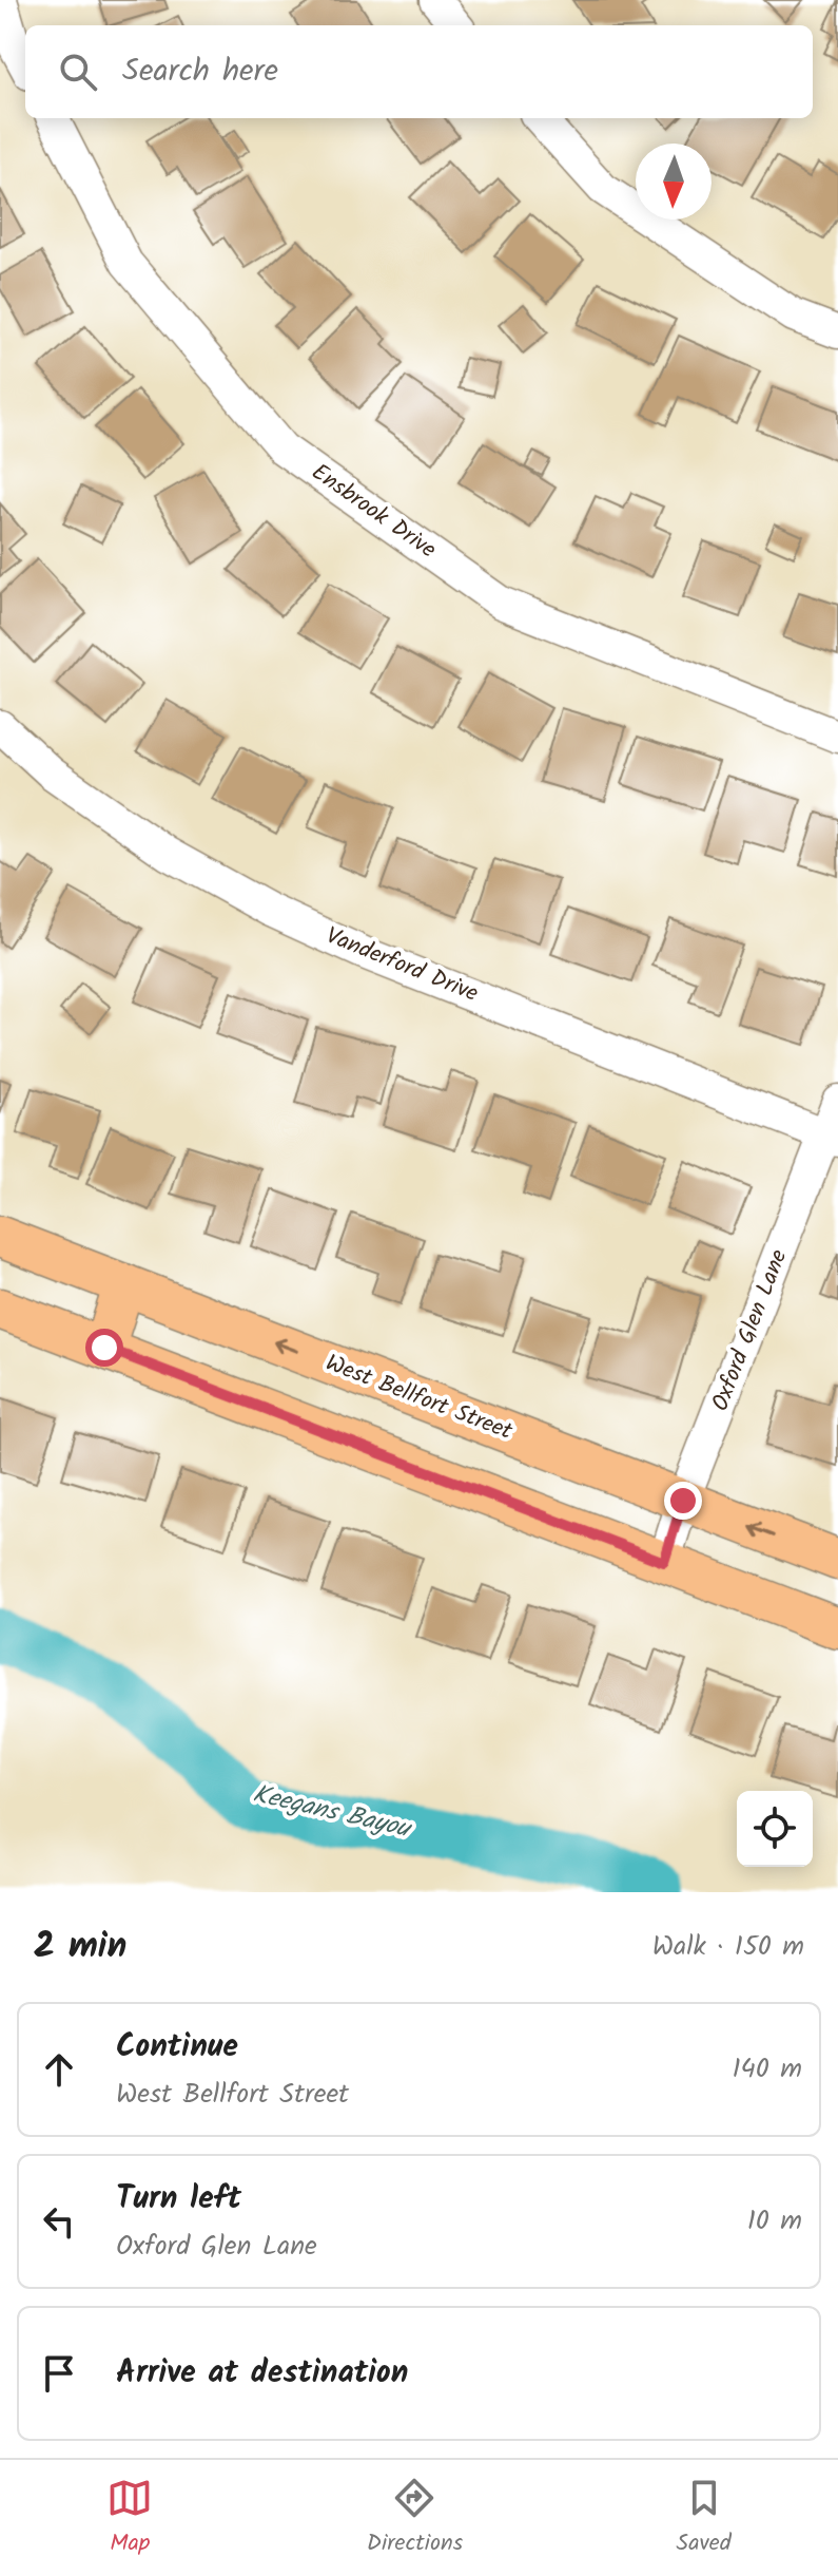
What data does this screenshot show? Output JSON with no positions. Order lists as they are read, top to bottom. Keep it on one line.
{"streets":{"main road":["West Bellfort Street"],"street":["Ensbrook Drive","Vanderford Drive","Oxford Glen Lane"]},"crossings":[["Vanderford Drive","Oxford Glen Lane"],["Oxford Glen Lane","West Bellfort Street"]],"water":["Keegans Bayou"],"north":"bottom","page":{"search":"Search here","heading":["2 min","Walk · 150 m"],"list":[["Continue","West Bellfort Street","140 m"],["Turn left","Oxford Glen Lane","10 m"],"Arrive at destination"],"nav":["Map","Directions","Saved"]}}
